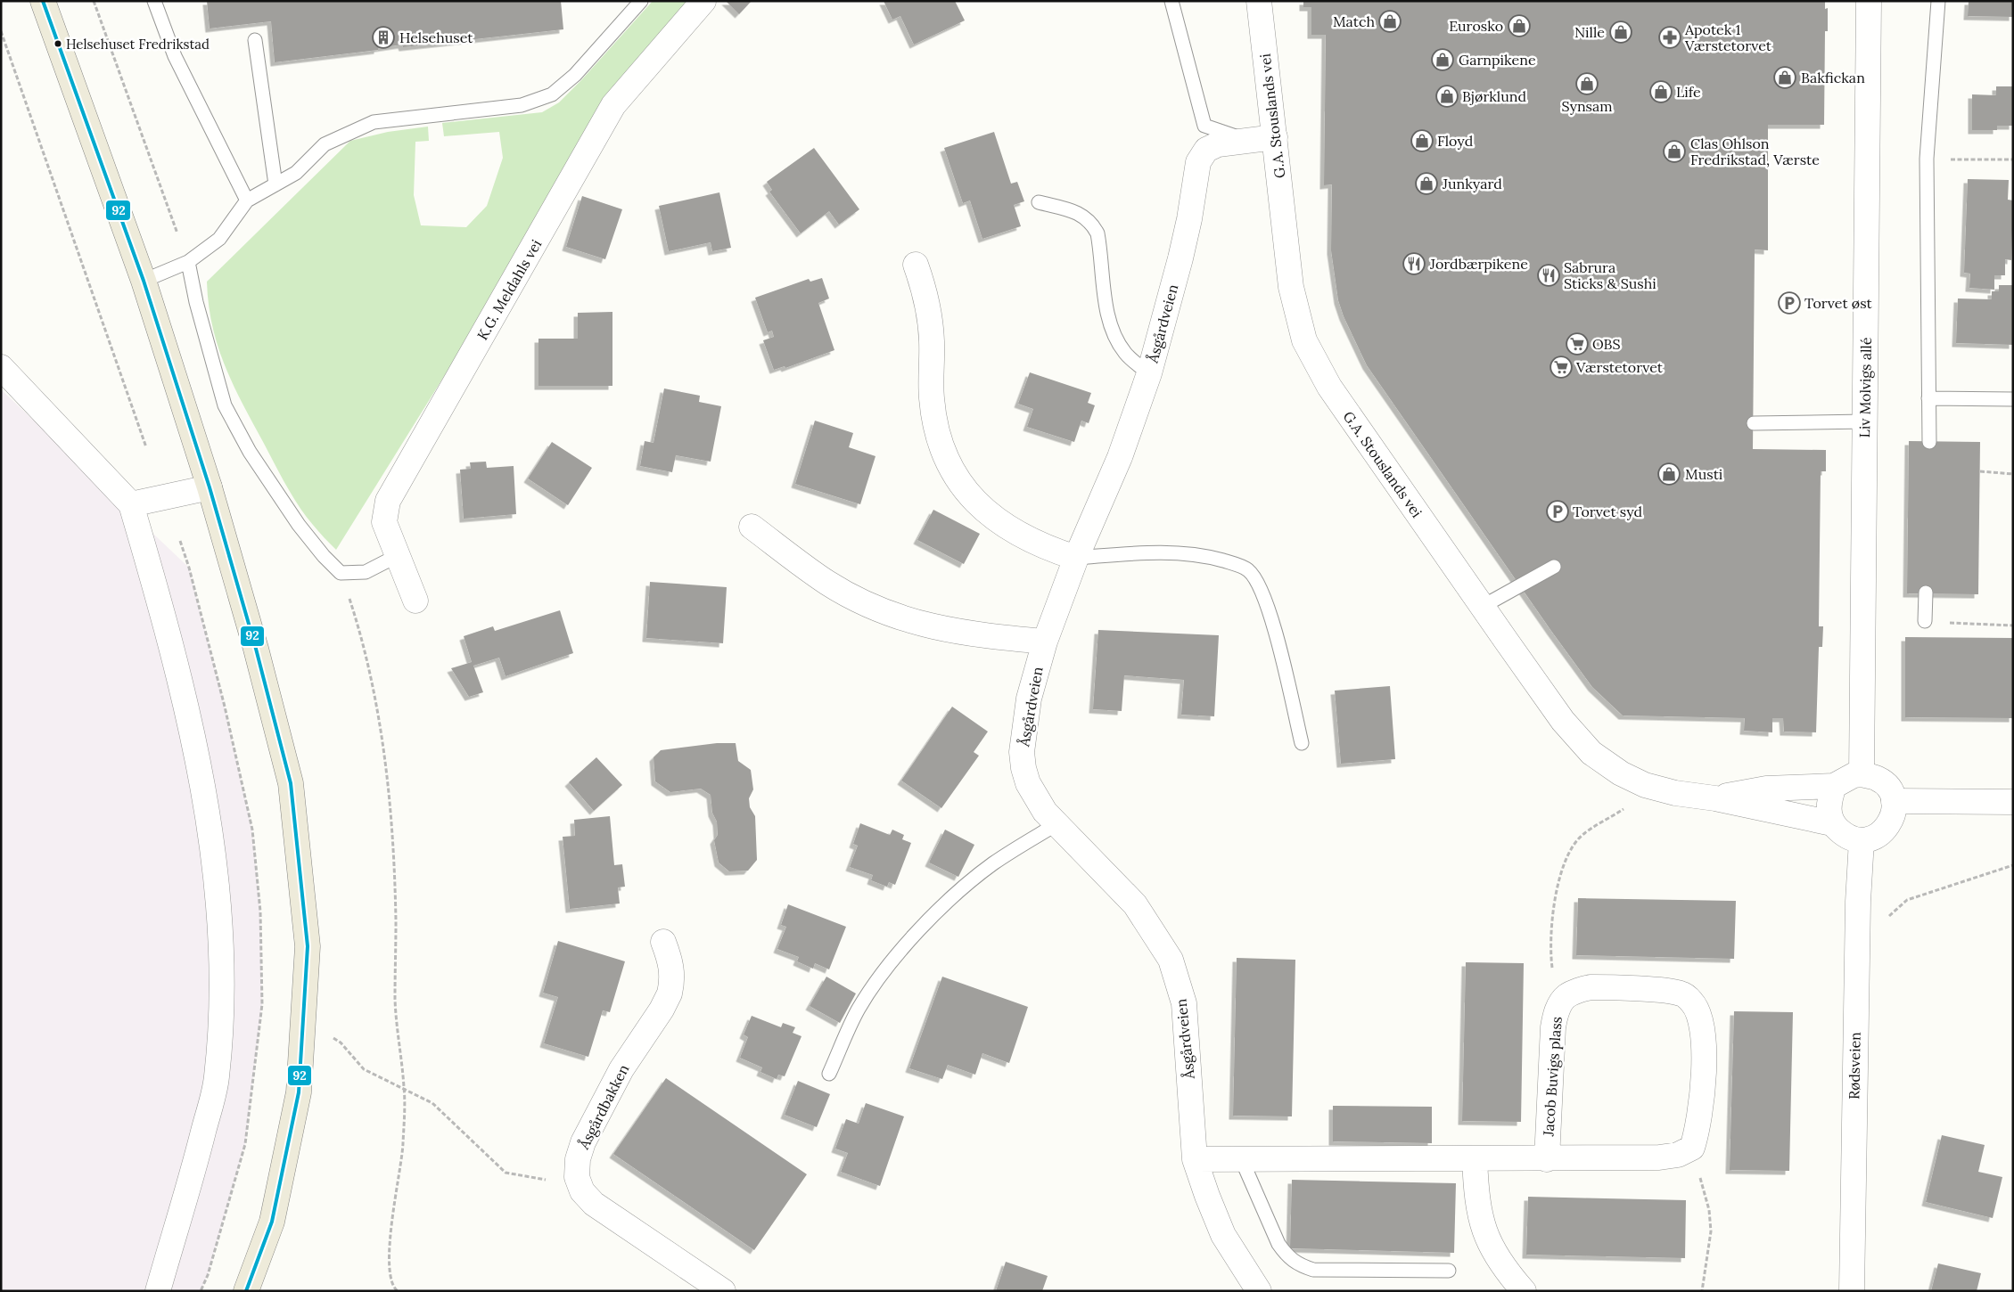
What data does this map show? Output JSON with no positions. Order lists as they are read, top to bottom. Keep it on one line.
{"streets":{"street":["G.A. Stouslands vei","K.G. Meldahls vei","Åsgårdveien","Liv Molvigs allé","Rødsveien","Jacob Buvigs plass","Åsgårdbakken"]},"crossings":[["G.A. Stouslands vei","Åsgårdveien"],["G.A. Stouslands vei","Liv Molvigs allé"],["G.A. Stouslands vei","Rødsveien"],["Liv Molvigs allé","Rødsveien"]],"places":{"shop":["Match","Eurosko","Nille","Garnpikene","Bakfickan","Synsam","Life","Bjørklund","Floyd","Clas Ohlson Fredrikstad, Værste","Junkyard","Musti"],"building":["Helsehuset"],"pharmacy":["Apotek 1 Værstetorvet"],"other":["Helsehuset Fredrikstad"],"restaurant":["Jordbærpikene","Sabrura Sticks & Sushi"],"parking":["Torvet øst","Torvet syd"],"supermarket":["OBS","Værstetorvet"]},"lines":["transit line 92"]}
